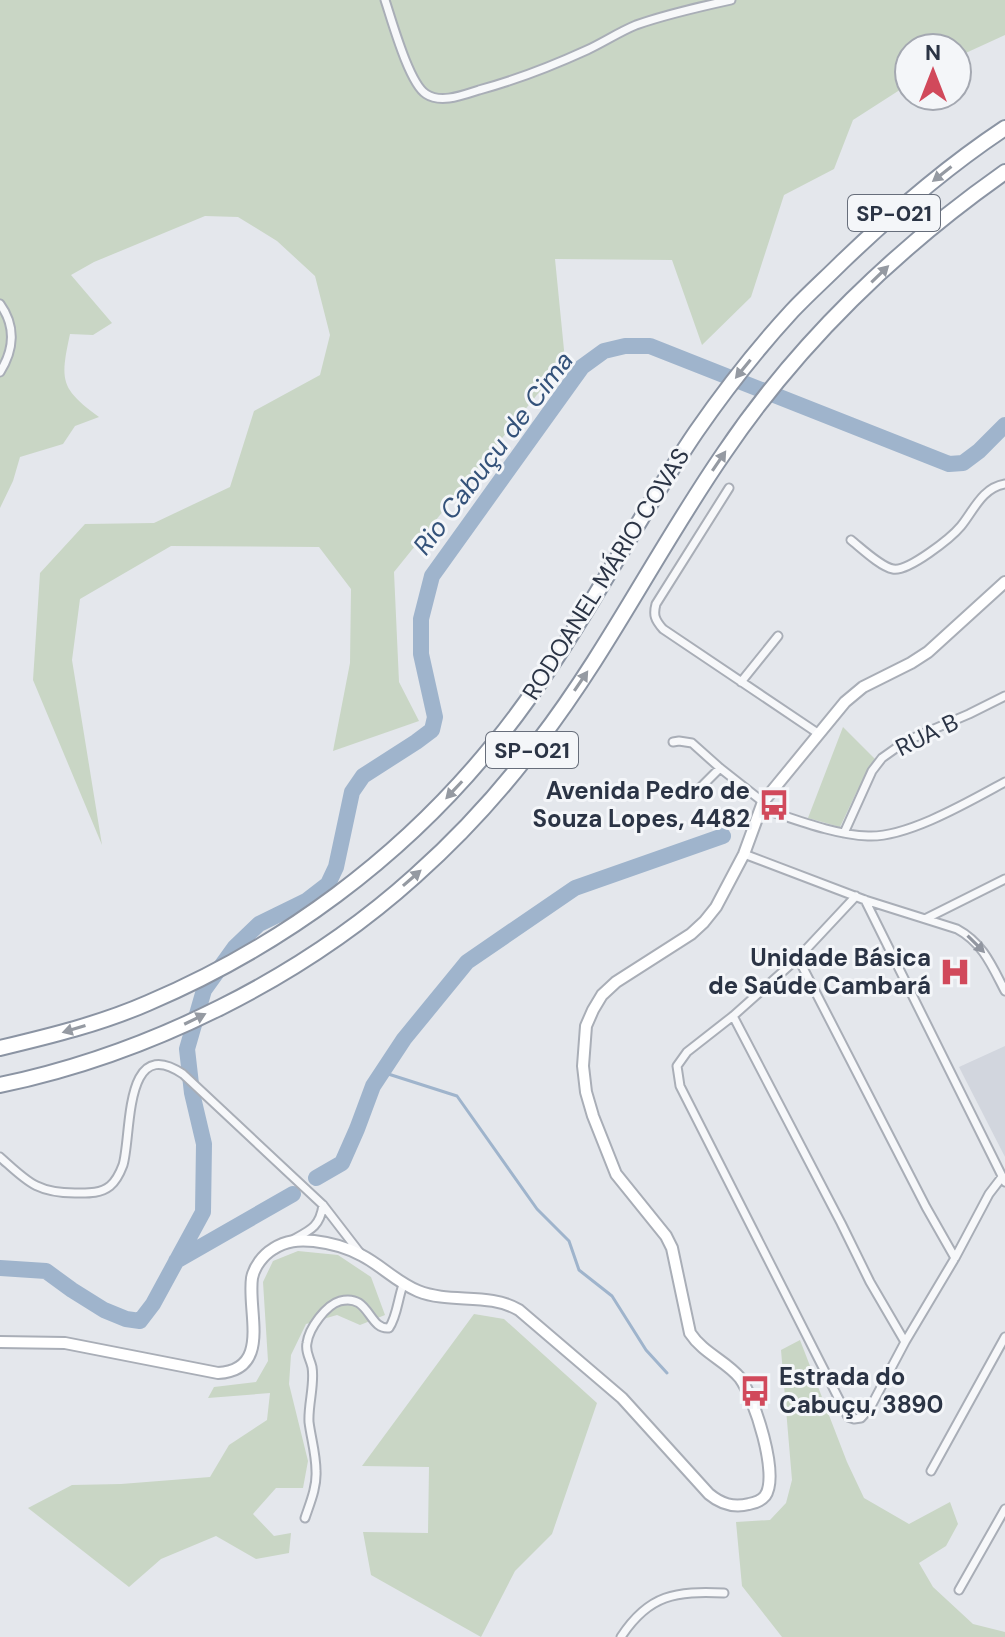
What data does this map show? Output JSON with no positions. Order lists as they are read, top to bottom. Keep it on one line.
{"streets":{"highway":["SP-021","RODOANEL MÁRIO COVAS"],"street":["RUA B"]},"water":["Rio Cabuçu de Cima"],"places":{"bus stop":["Avenida Pedro de Souza Lopes, 4482","Estrada do Cabuçu, 3890"],"hospital":["Unidade Básica de Saúde Cambará"]},"north":"top"}
